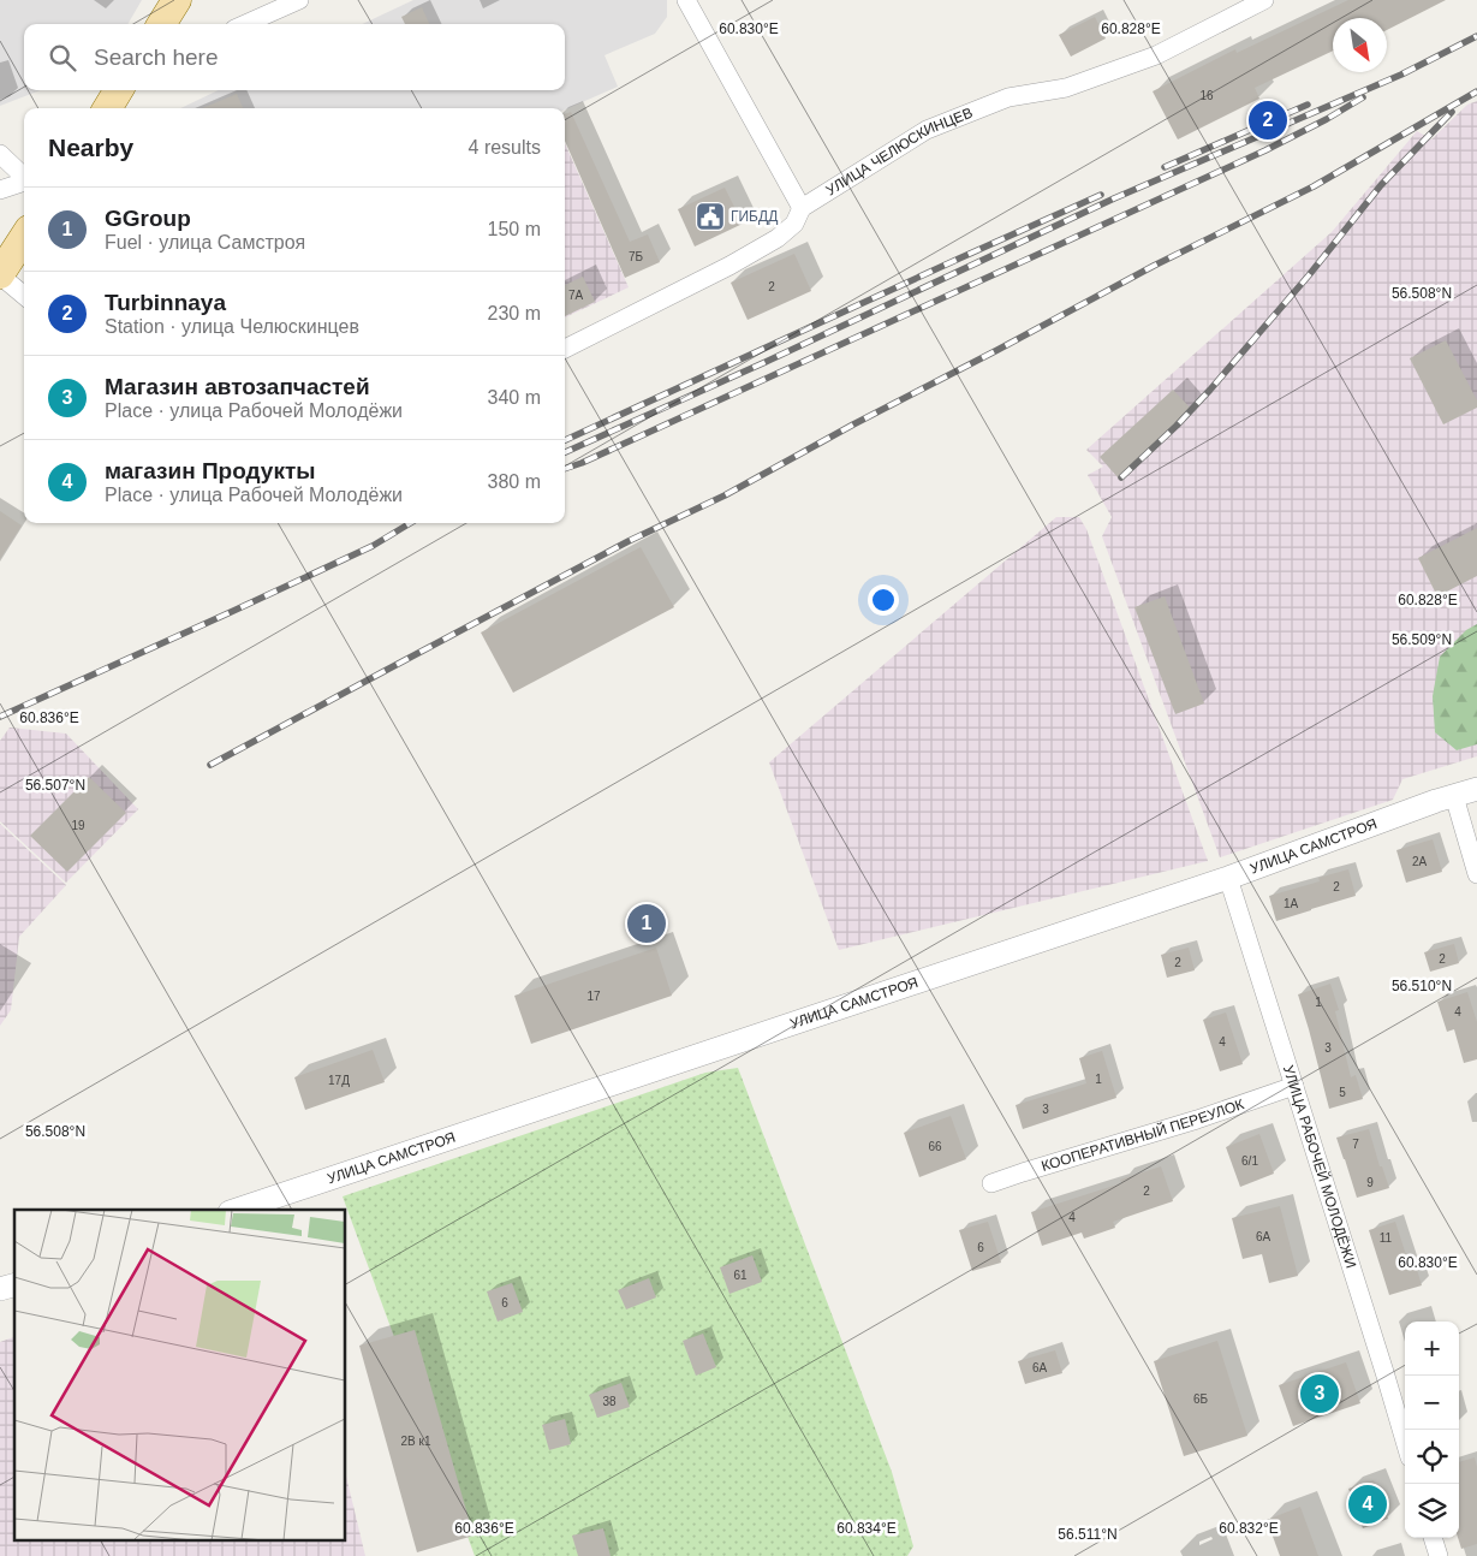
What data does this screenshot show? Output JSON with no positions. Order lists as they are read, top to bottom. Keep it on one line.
{"streets":{"street":["УЛИЦА ЧЕЛЮСКИНЦЕВ","УЛИЦА САМСТРОЯ","КООПЕРАТИВНЫЙ ПЕРЕУЛОК","УЛИЦА РАБОЧЕЙ МОЛОДЁЖИ"]},"crossings":[["УЛИЦА САМСТРОЯ","УЛИЦА РАБОЧЕЙ МОЛОДЁЖИ"],["КООПЕРАТИВНЫЙ ПЕРЕУЛОК","УЛИЦА РАБОЧЕЙ МОЛОДЁЖИ"]],"places":{"public building":["ГИБДД"]},"house_numbers":["16","7Б","2","7А","19","2А","2","1А","2","2","17","1","4","4","3","1","17Д","5","3","7","66","6/1","9","2","4","6А","11","6","61","6","6А","6Б","38","2В к1"],"north":"bottom right","page":{"search":"Search here","pins":["2","1","3","4"],"heading":["Nearby","4 results"],"list":[{"mark":"1","name":"GGroup","note":"Fuel · улица Самстроя","value":"150 m"},{"mark":"2","name":"Turbinnaya","note":"Station · улица Челюскинцев","value":"230 m"},{"mark":"3","name":"Магазин автозапчастей","note":"Place · улица Рабочей Молодёжи","value":"340 m"},{"mark":"4","name":"магазин Продукты","note":"Place · улица Рабочей Молодёжи","value":"380 m"}],"map_buttons":["+","−"]},"coordinates":["60.830°E","60.828°E","56.508°N","56.509°N","60.836°E","56.507°N","56.510°N","60.834°E","60.832°E","56.511°N"]}
